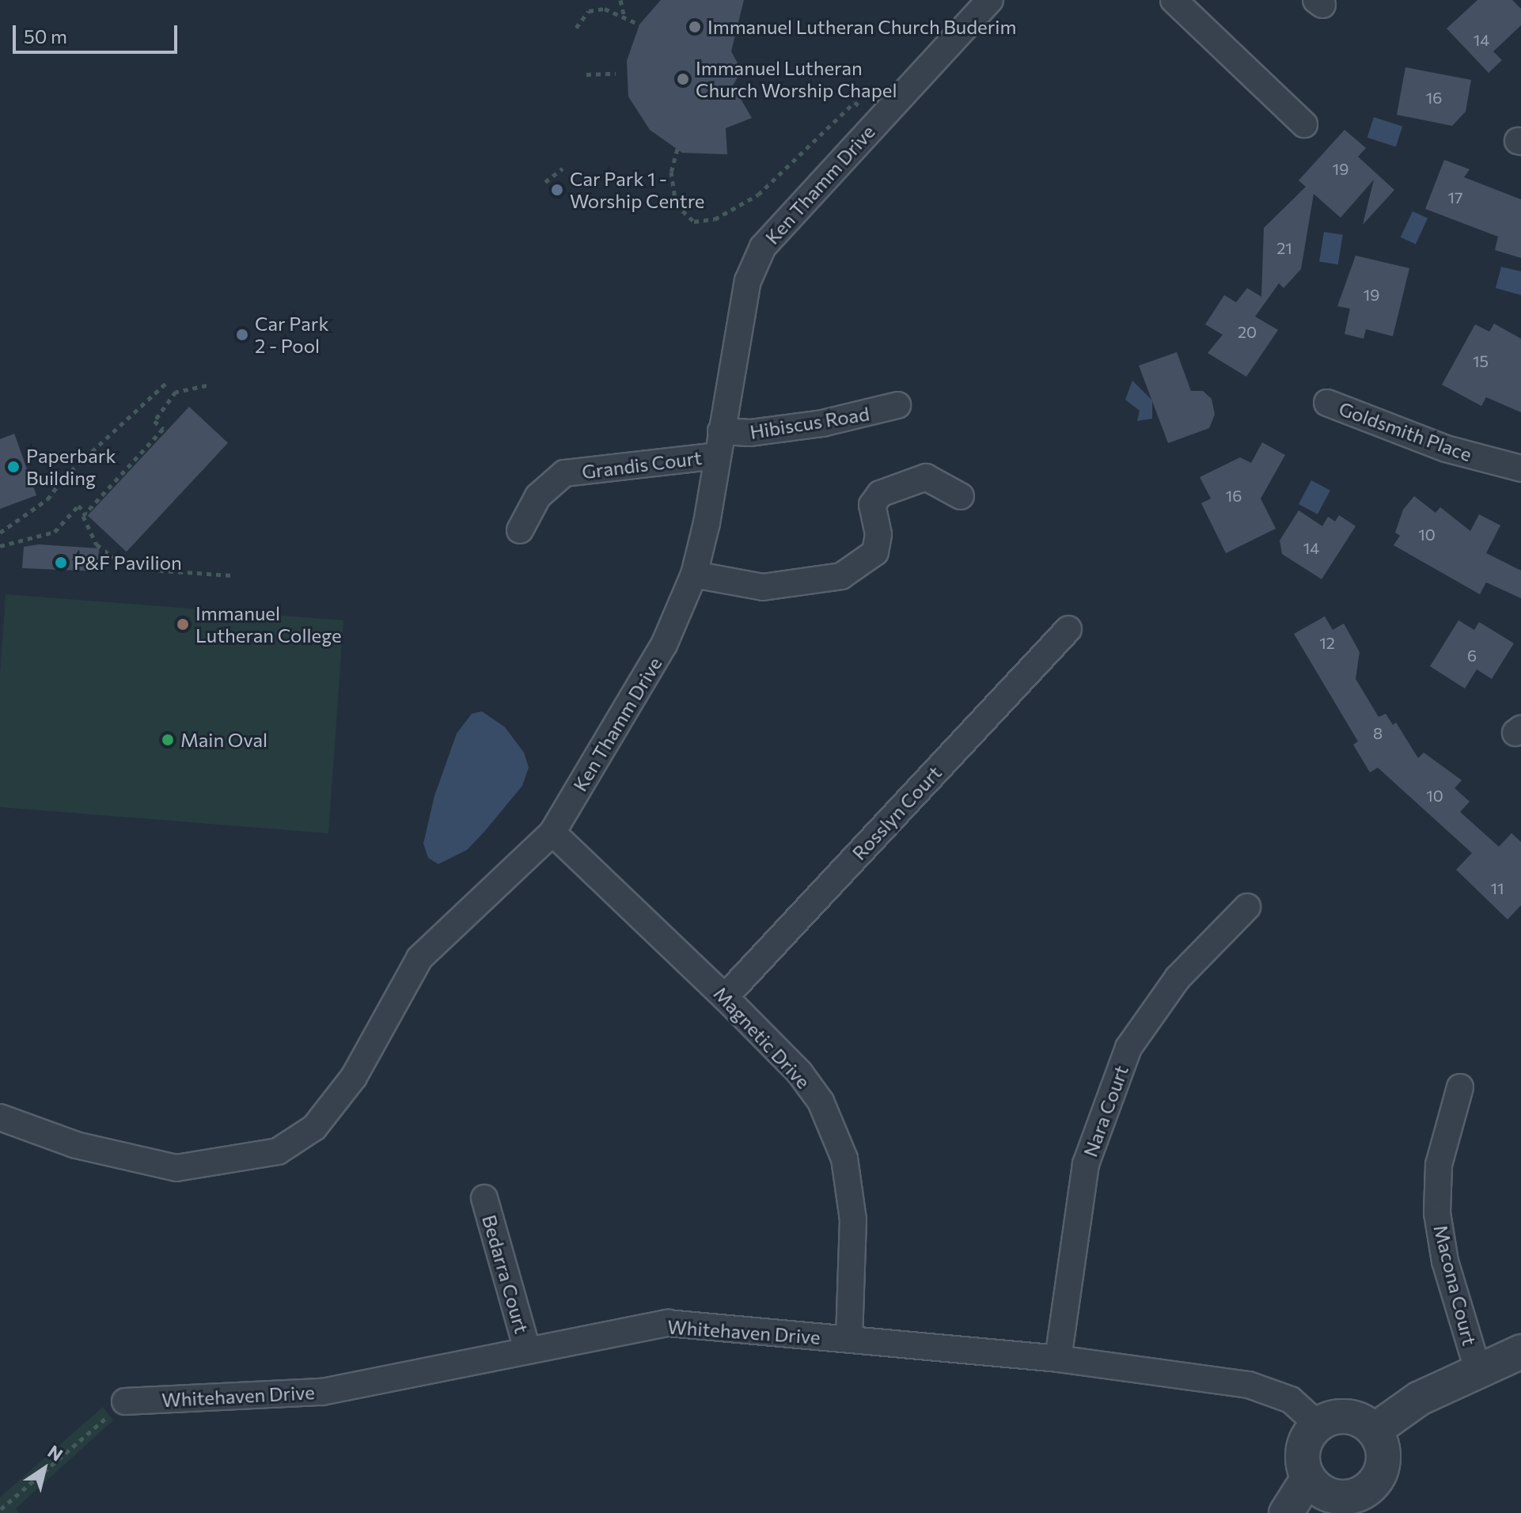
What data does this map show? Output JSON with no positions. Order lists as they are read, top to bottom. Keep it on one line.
{"streets":{"street":["Ken Thamm Drive","Hibiscus Road","Goldsmith Place","Grandis Court","Rosslyn Court","Magnetic Drive","Nara Court","Bedarra Court","Macona Court","Whitehaven Drive"]},"crossings":[["Ken Thamm Drive","Hibiscus Road"],["Ken Thamm Drive","Grandis Court"],["Ken Thamm Drive","Magnetic Drive"],["Rosslyn Court","Magnetic Drive"],["Magnetic Drive","Whitehaven Drive"],["Nara Court","Whitehaven Drive"],["Bedarra Court","Whitehaven Drive"]],"places":["Immanuel Lutheran Church Buderim","Immanuel Lutheran Church Worship Chapel","Car Park 1 - Worship Centre","Car Park 2 - Pool","Paperbark Building","P&F Pavilion","Immanuel Lutheran College","Main Oval"],"house_numbers":["14","16","19","17","21","19","20","15","16","10","14","12","6","8","10","11"],"scale_bar":"50 m","north":"top right"}
